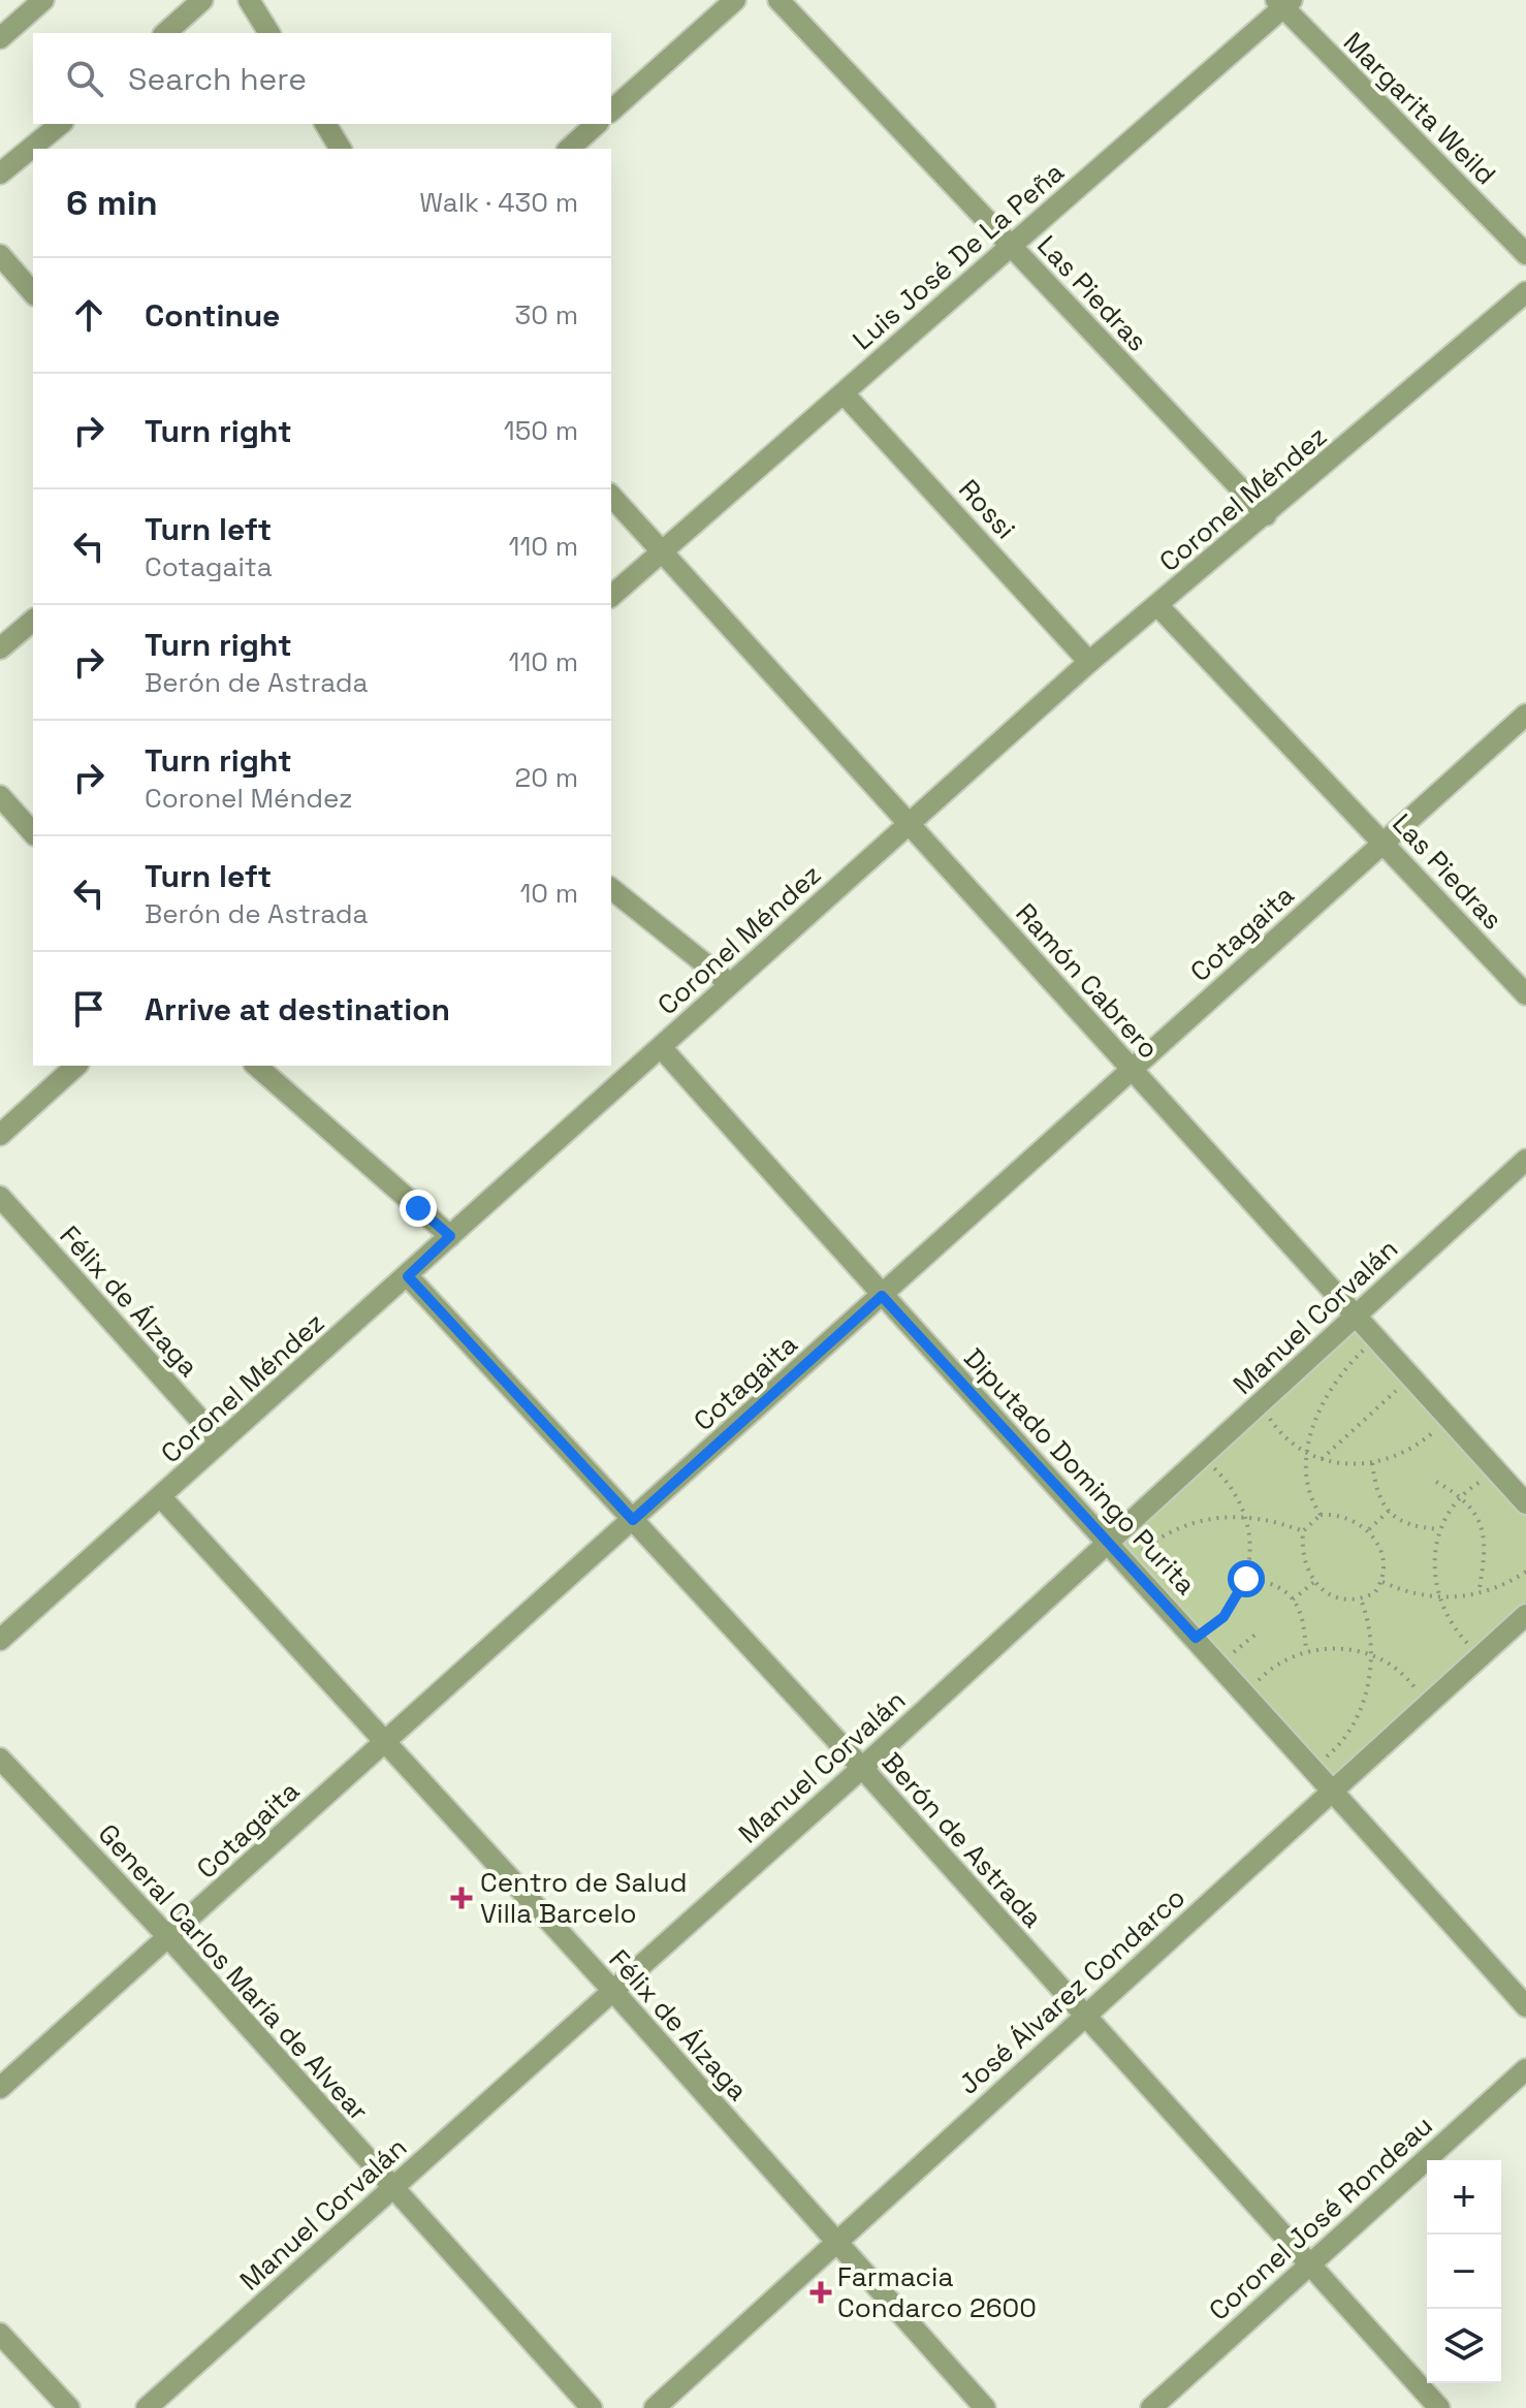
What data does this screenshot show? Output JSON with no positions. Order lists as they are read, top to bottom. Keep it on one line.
{"streets":{"street":["Margarita Weild","Luis José De La Peña","Las Piedras","Coronel Méndez","Rossi","Cotagaita","Ramón Cabrero","Félix de Álzaga","Manuel Corvalán","Diputado Domingo Purita","Berón de Astrada","General Carlos María de Alvear","José Álvarez Condarco","Coronel José Rondeau"]},"crossings":[["Margarita Weild","Luis José De La Peña"],["Luis José De La Peña","Las Piedras"],["Luis José De La Peña","Rossi"],["Luis José De La Peña","Ramón Cabrero"],["Las Piedras","Coronel Méndez"],["Las Piedras","Cotagaita"],["Coronel Méndez","Rossi"],["Coronel Méndez","Ramón Cabrero"],["Coronel Méndez","Félix de Álzaga"],["Coronel Méndez","Diputado Domingo Purita"],["Coronel Méndez","Berón de Astrada"],["Cotagaita","Ramón Cabrero"],["Cotagaita","Félix de Álzaga"],["Cotagaita","Diputado Domingo Purita"],["Cotagaita","Berón de Astrada"],["Cotagaita","General Carlos María de Alvear"],["Ramón Cabrero","Manuel Corvalán"],["Félix de Álzaga","Manuel Corvalán"],["Félix de Álzaga","José Álvarez Condarco"],["Manuel Corvalán","Diputado Domingo Purita"],["Manuel Corvalán","Berón de Astrada"],["Manuel Corvalán","General Carlos María de Alvear"],["Diputado Domingo Purita","José Álvarez Condarco"],["Berón de Astrada","José Álvarez Condarco"],["Berón de Astrada","Coronel José Rondeau"]],"places":{"health":["Centro de Salud Villa Barcelo","Farmacia Condarco 2600"]},"page":{"search":"Search here","heading":["6 min","Walk · 430 m"],"list":[["Continue","30 m"],["Turn right","150 m"],["Turn left","Cotagaita","110 m"],["Turn right","Berón de Astrada","110 m"],["Turn right","Coronel Méndez","20 m"],["Turn left","Berón de Astrada","10 m"],"Arrive at destination"],"map_buttons":["+","−"]}}
